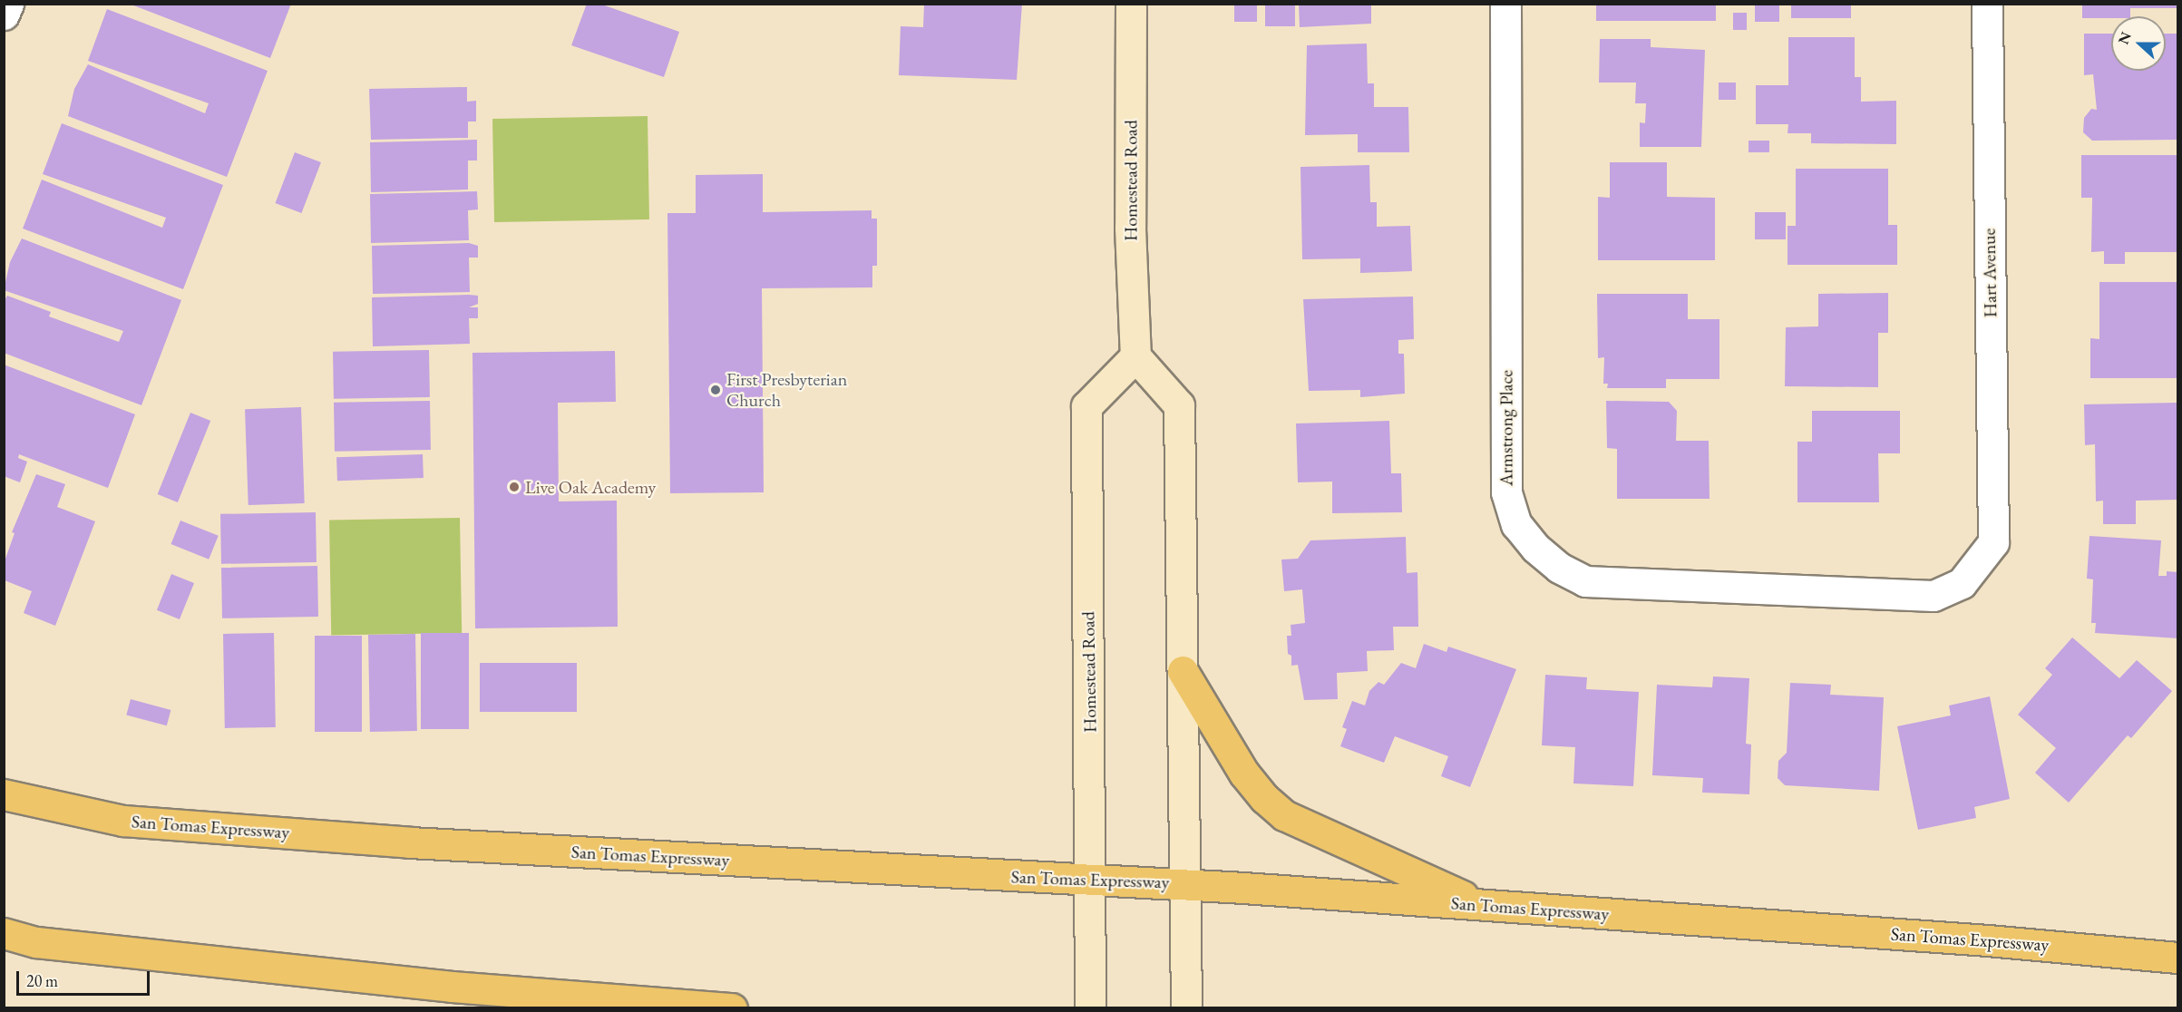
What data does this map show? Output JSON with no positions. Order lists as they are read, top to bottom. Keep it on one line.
{"streets":{"highway":["San Tomas Expressway"],"main road":["Homestead Road"],"street":["Hart Avenue","Armstrong Place"]},"crossings":[["Homestead Road","San Tomas Expressway"],["Hart Avenue","Armstrong Place"]],"places":["First Presbyterian Church","Live Oak Academy"],"scale_bar":"20 m","north":"left"}
